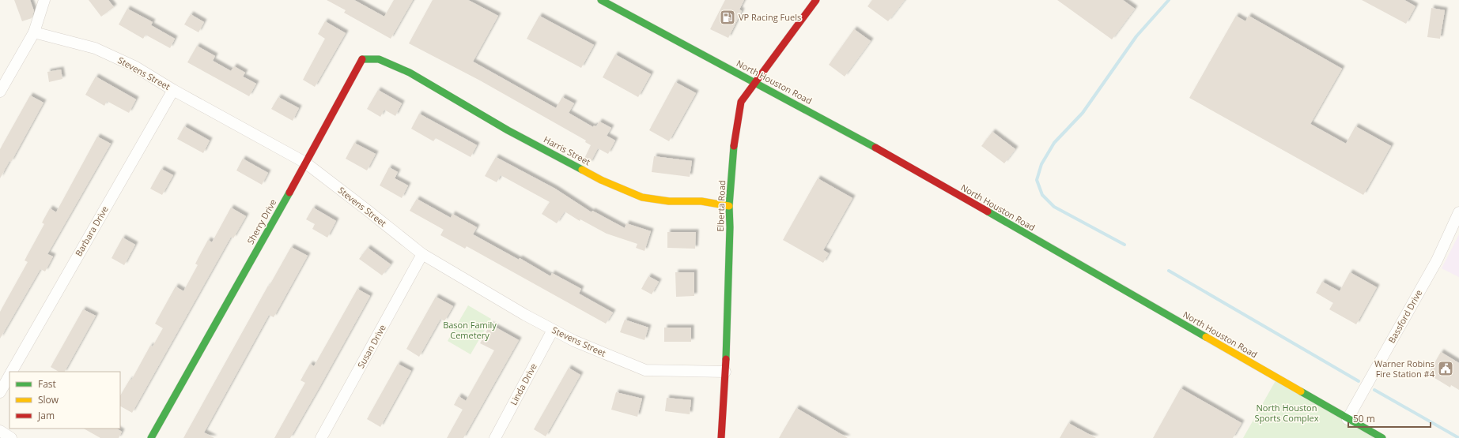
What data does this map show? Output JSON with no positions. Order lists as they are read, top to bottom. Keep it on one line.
{"streets":{"street":["Stevens Street","North Houston Road","Harris Street","Elberta Road","Sherry Drive","Barbara Drive","Bassford Drive","Susan Drive","Linda Drive"]},"crossings":[["Stevens Street","Elberta Road"],["Stevens Street","Sherry Drive"],["Stevens Street","Barbara Drive"],["Stevens Street","Susan Drive"],["Stevens Street","Linda Drive"],["North Houston Road","Elberta Road"],["North Houston Road","Bassford Drive"],["Harris Street","Elberta Road"],["Harris Street","Sherry Drive"]],"parks":["Bason Family Cemetery","North Houston Sports Complex"],"places":{"fuel station":["VP Racing Fuels"],"public building":["Warner Robins Fire Station #4"]},"legend":["Fast","Slow","Jam"],"scale_bar":"50 m"}
